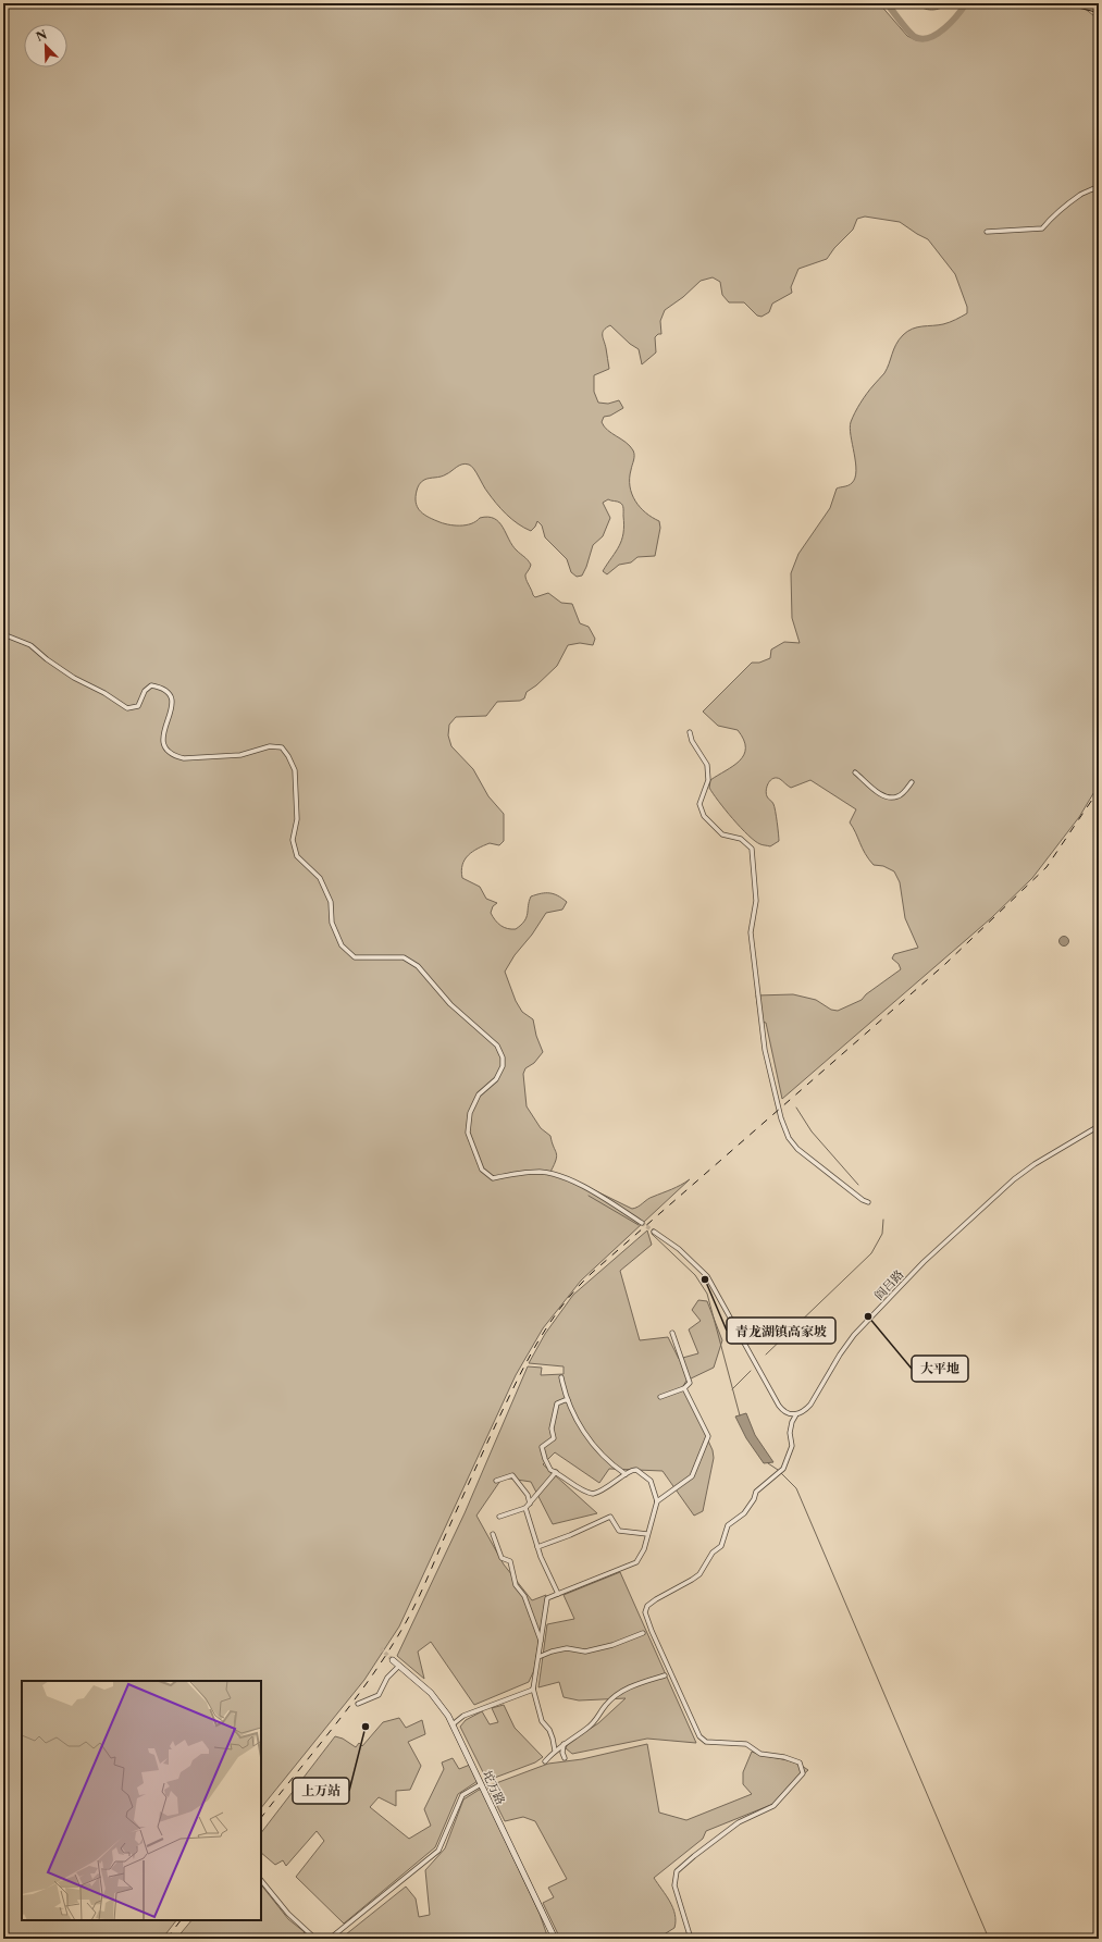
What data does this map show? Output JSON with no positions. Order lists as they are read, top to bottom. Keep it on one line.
{"streets":{"main road":["坨万路"],"street":["阎吕路"]},"places":["青龙湖镇高家坡","大平地","上万站"],"north":"top left"}
